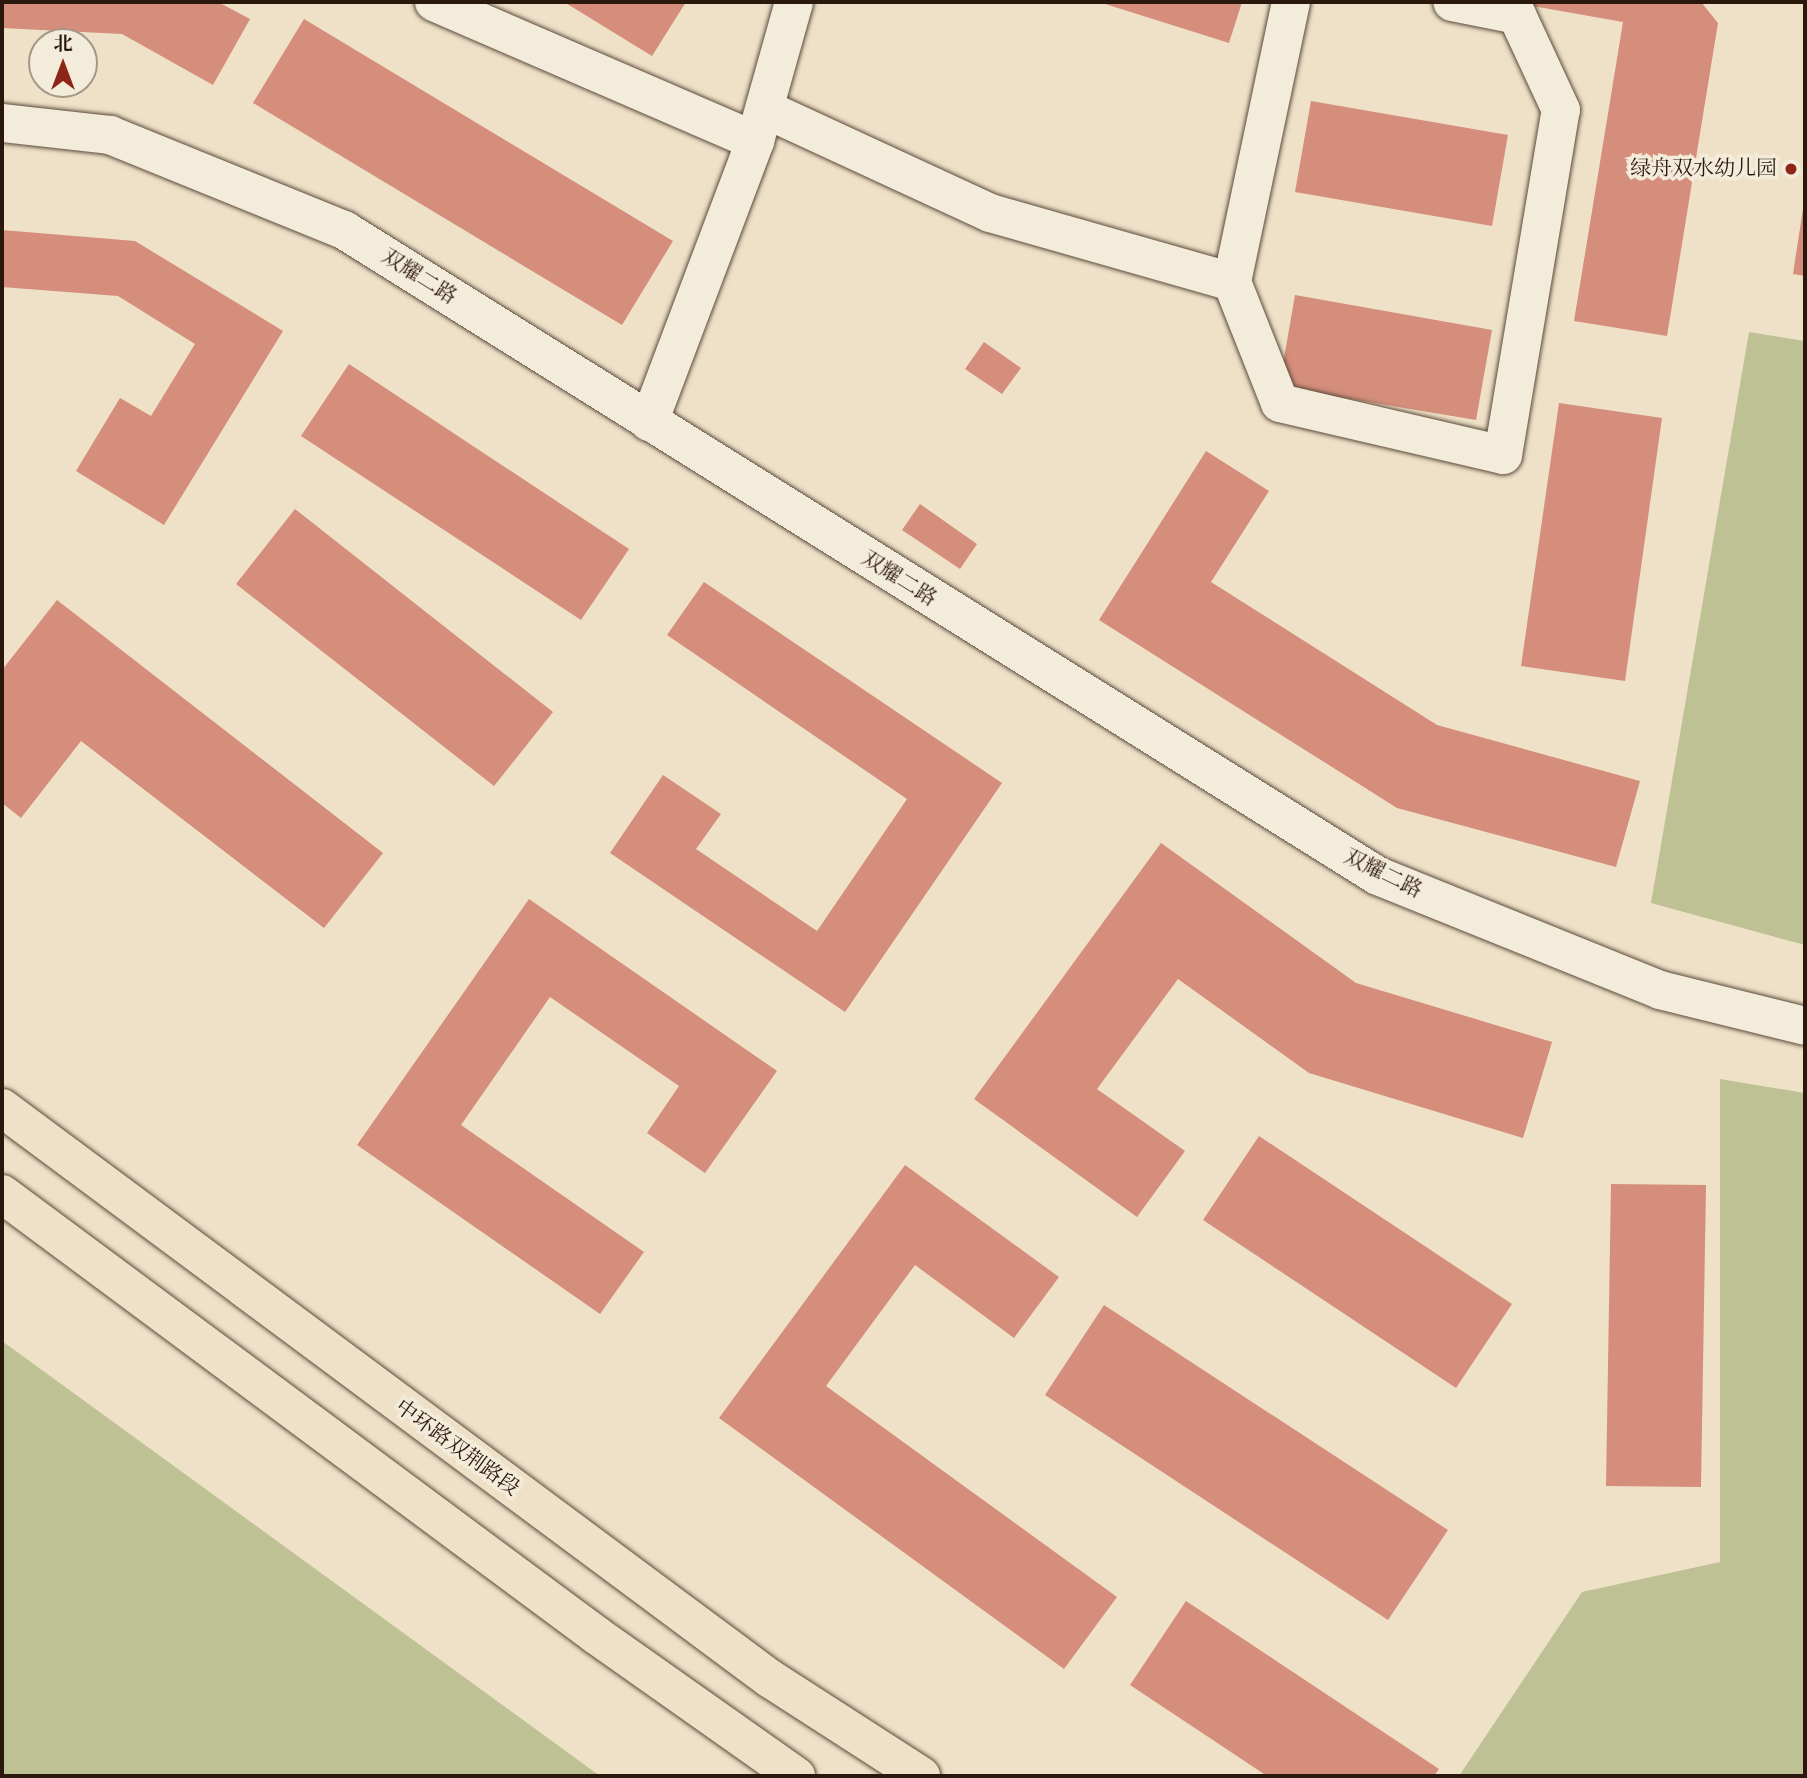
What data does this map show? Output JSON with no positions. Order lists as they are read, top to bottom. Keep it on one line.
{"streets":{"main road":["中环路双荆路段"],"street":["双耀二路"]},"places":["绿舟双水幼儿园"],"north":"top"}
